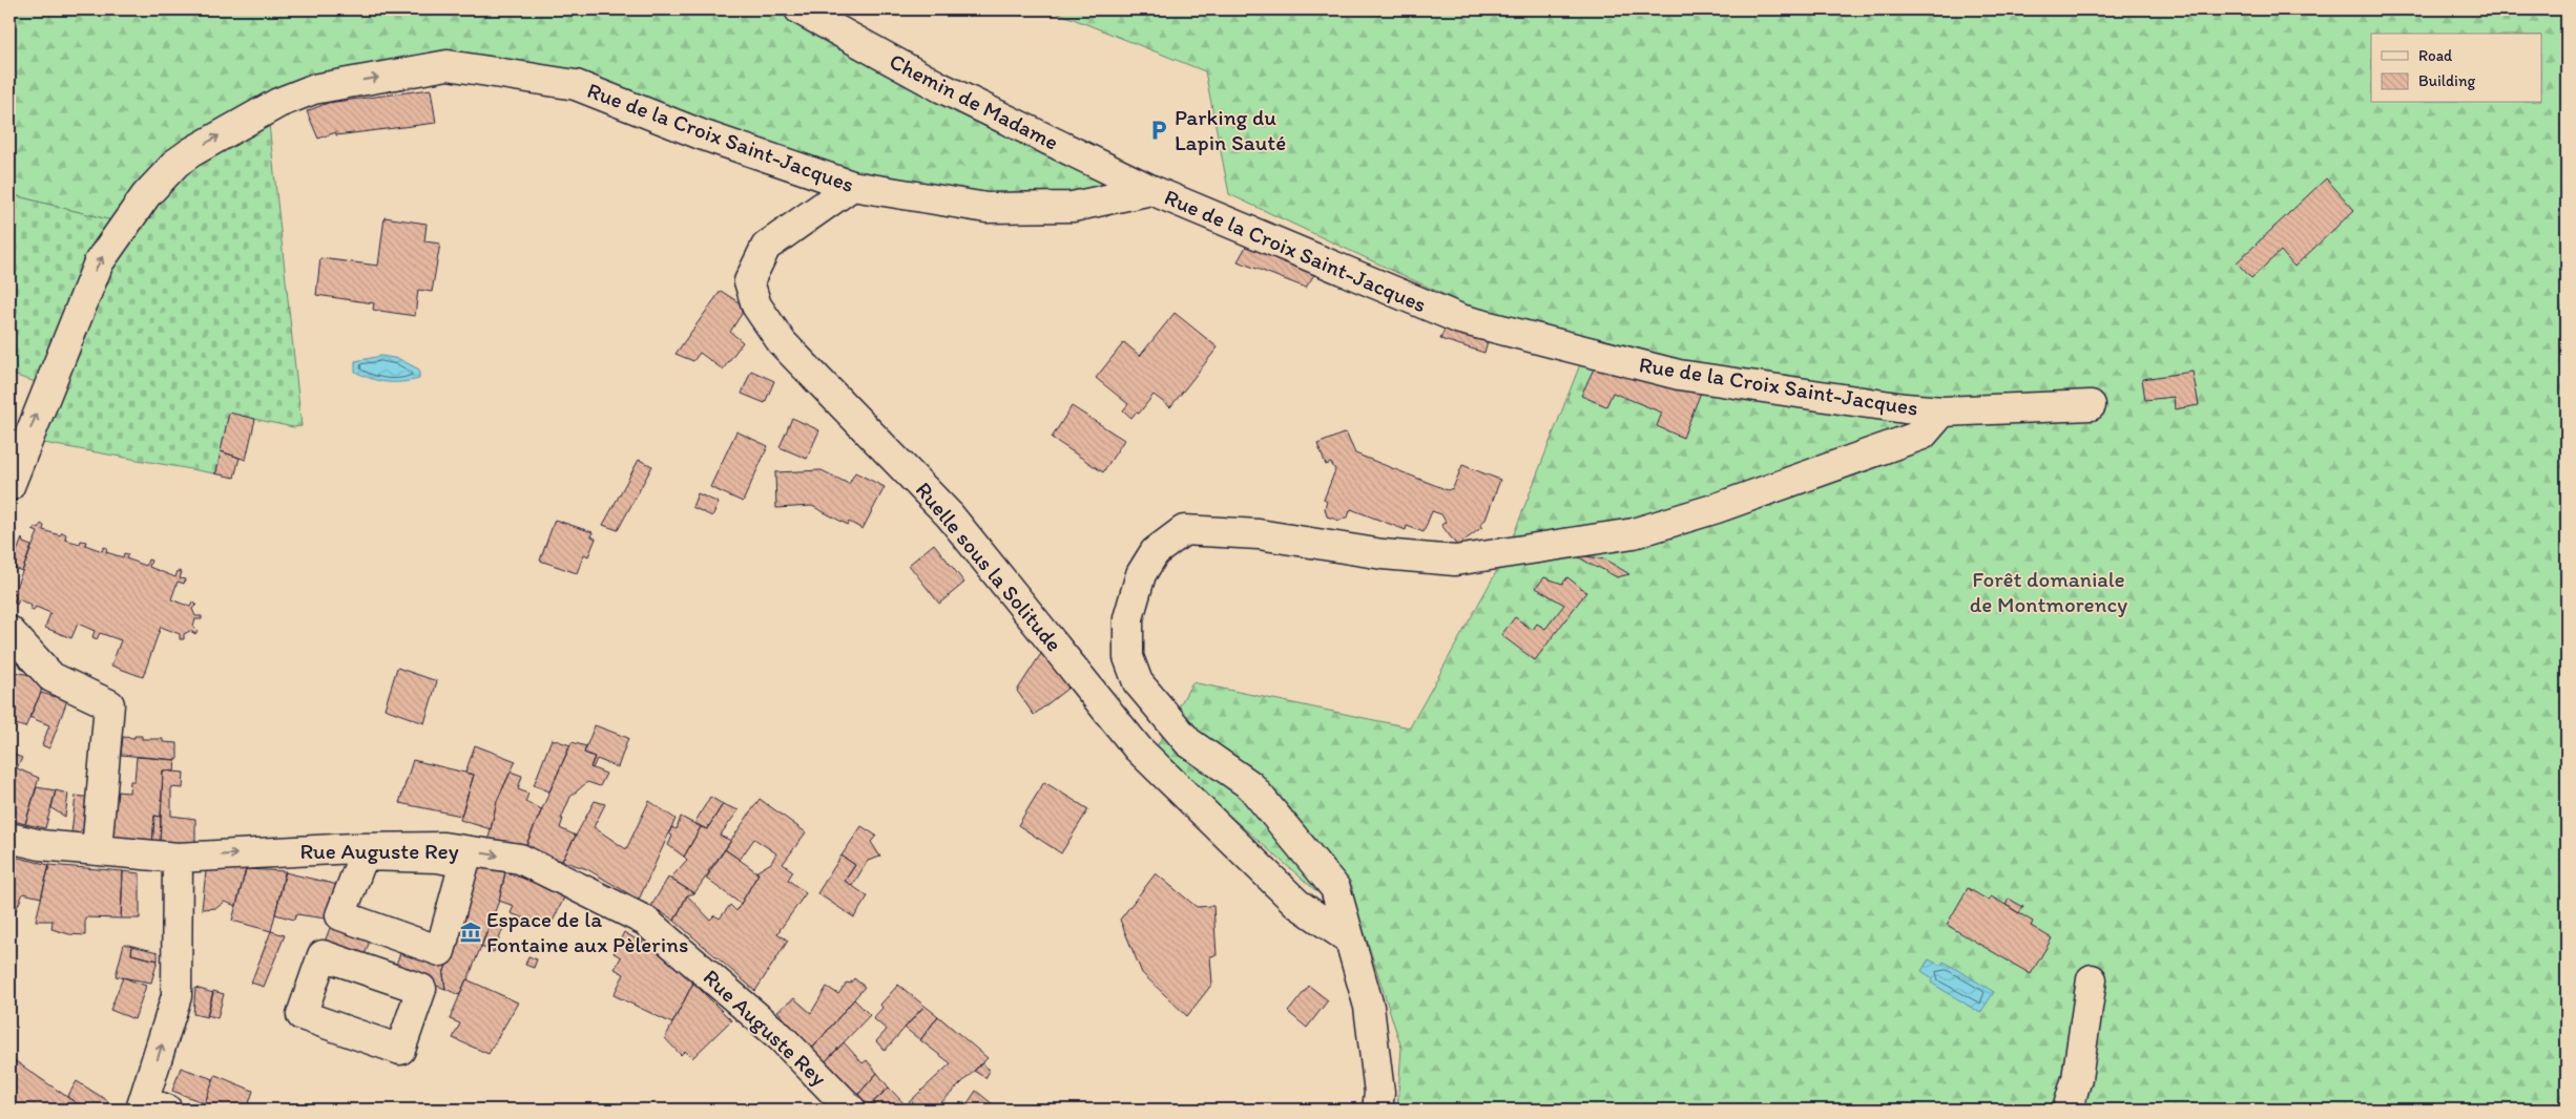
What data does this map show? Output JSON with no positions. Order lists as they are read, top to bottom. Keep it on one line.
{"streets":{"street":["Chemin de Madame","Rue de la Croix Saint-Jacques","Ruelle sous la Solitude","Rue Auguste Rey"]},"crossings":[["Chemin de Madame","Rue de la Croix Saint-Jacques"],["Rue de la Croix Saint-Jacques","Ruelle sous la Solitude"]],"one_way":["Rue de la Croix Saint-Jacques","Rue Auguste Rey"],"parks":["Forêt domaniale de Montmorency"],"places":{"parking":["Parking du Lapin Sauté"],"museum":["Espace de la Fontaine aux Pèlerins"]},"legend":["Road","Building"]}
